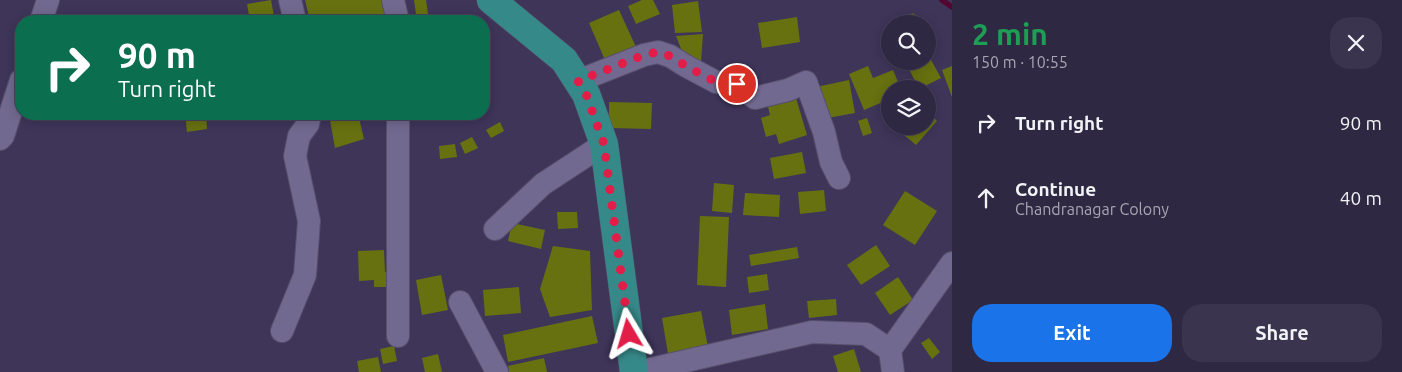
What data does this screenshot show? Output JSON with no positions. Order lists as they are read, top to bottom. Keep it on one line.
{"page":{"heading":["2 min","150 m · 10:55"],"turn":["90 m","Turn right"],"list":[{"name":"Turn right","value":"90 m"},{"name":"Continue","note":"Chandranagar Colony","value":"40 m"}],"buttons":["Exit","Share"]}}
